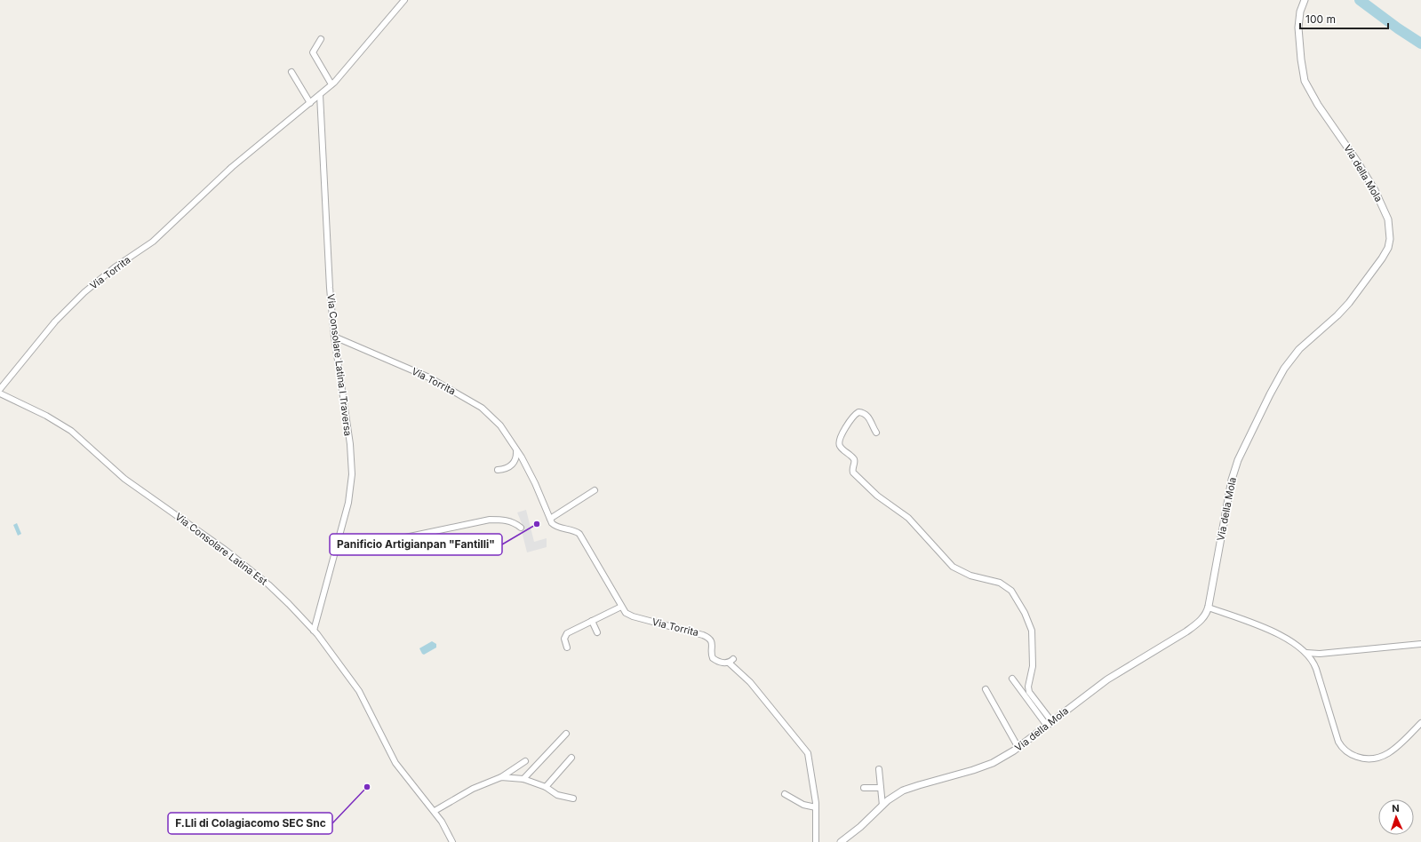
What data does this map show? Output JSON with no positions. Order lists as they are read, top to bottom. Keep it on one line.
{"streets":{"street":["Via della Mola","Via Torrita","Via Consolare Latina I Traversa","Via Consolare Latina Est"]},"crossings":[["Via Torrita","Via Consolare Latina I Traversa"],["Via Consolare Latina I Traversa","Via Consolare Latina Est"]],"places":["Panificio Artigianpan \"Fantilli\"","F.Lli di Colagiacomo SEC Snc"],"scale_bar":"100 m","north":"top"}
